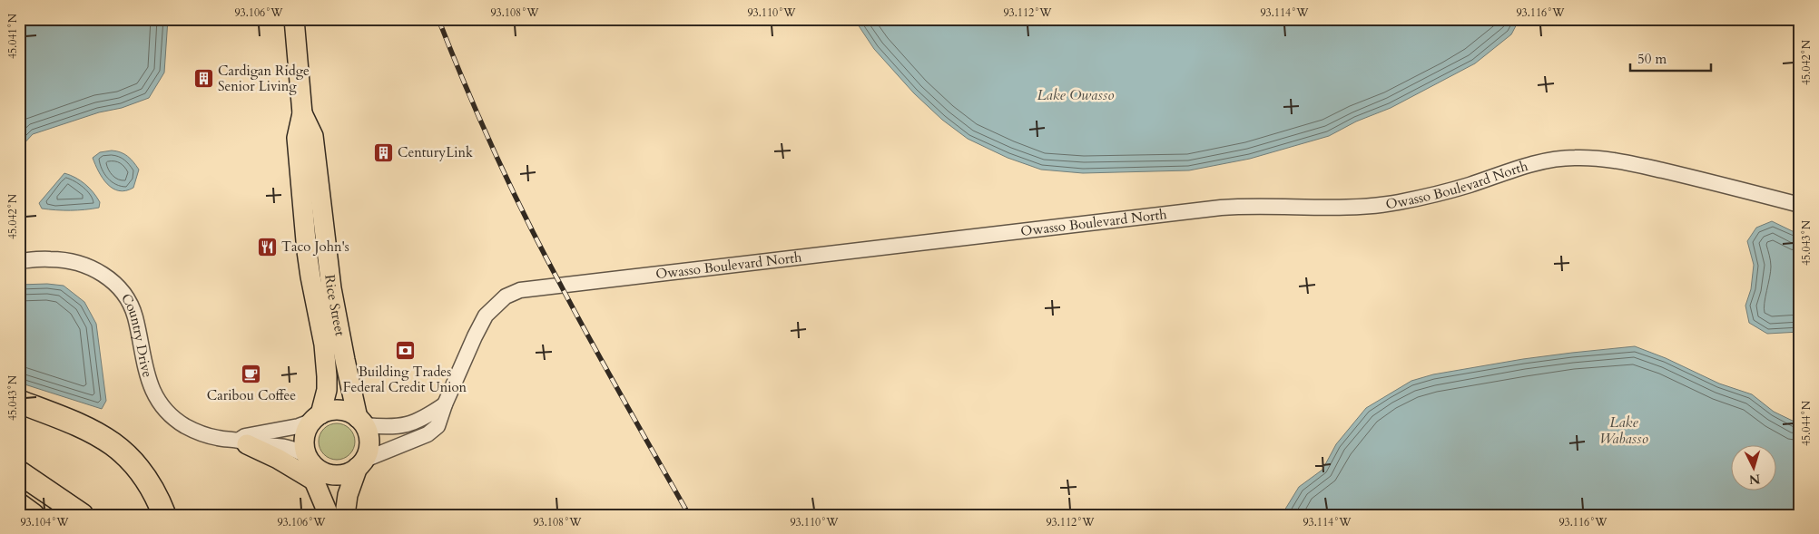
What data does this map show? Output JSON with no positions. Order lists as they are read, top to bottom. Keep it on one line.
{"streets":{"main road":["Rice Street"],"street":["Owasso Boulevard North","Country Drive"]},"crossings":[["Owasso Boulevard North","Rice Street"],["Owasso Boulevard North","Country Drive"],["Rice Street","Country Drive"]],"water":["Lake Owasso","Lake Wabasso"],"places":{"building":["Cardigan Ridge Senior Living","CenturyLink"],"restaurant":["Taco John's"],"bank":["Building Trades Federal Credit Union"],"cafe":["Caribou Coffee"]},"scale_bar":"50 m","north":"bottom","coordinates":["93.106°W","93.108°W","93.110°W","93.112°W","93.114°W","93.116°W","45.041°N","45.042°N","45.043°N","45.044°N","93.104°W"]}
